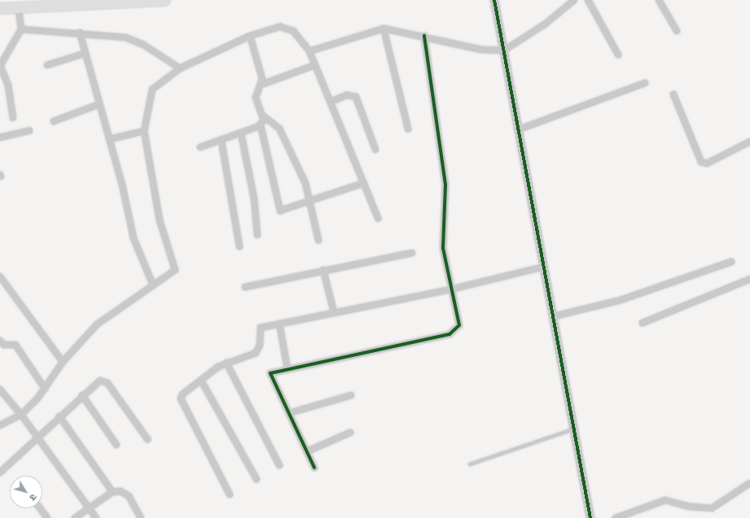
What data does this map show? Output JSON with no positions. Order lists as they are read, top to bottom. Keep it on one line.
{"north":"bottom right"}
